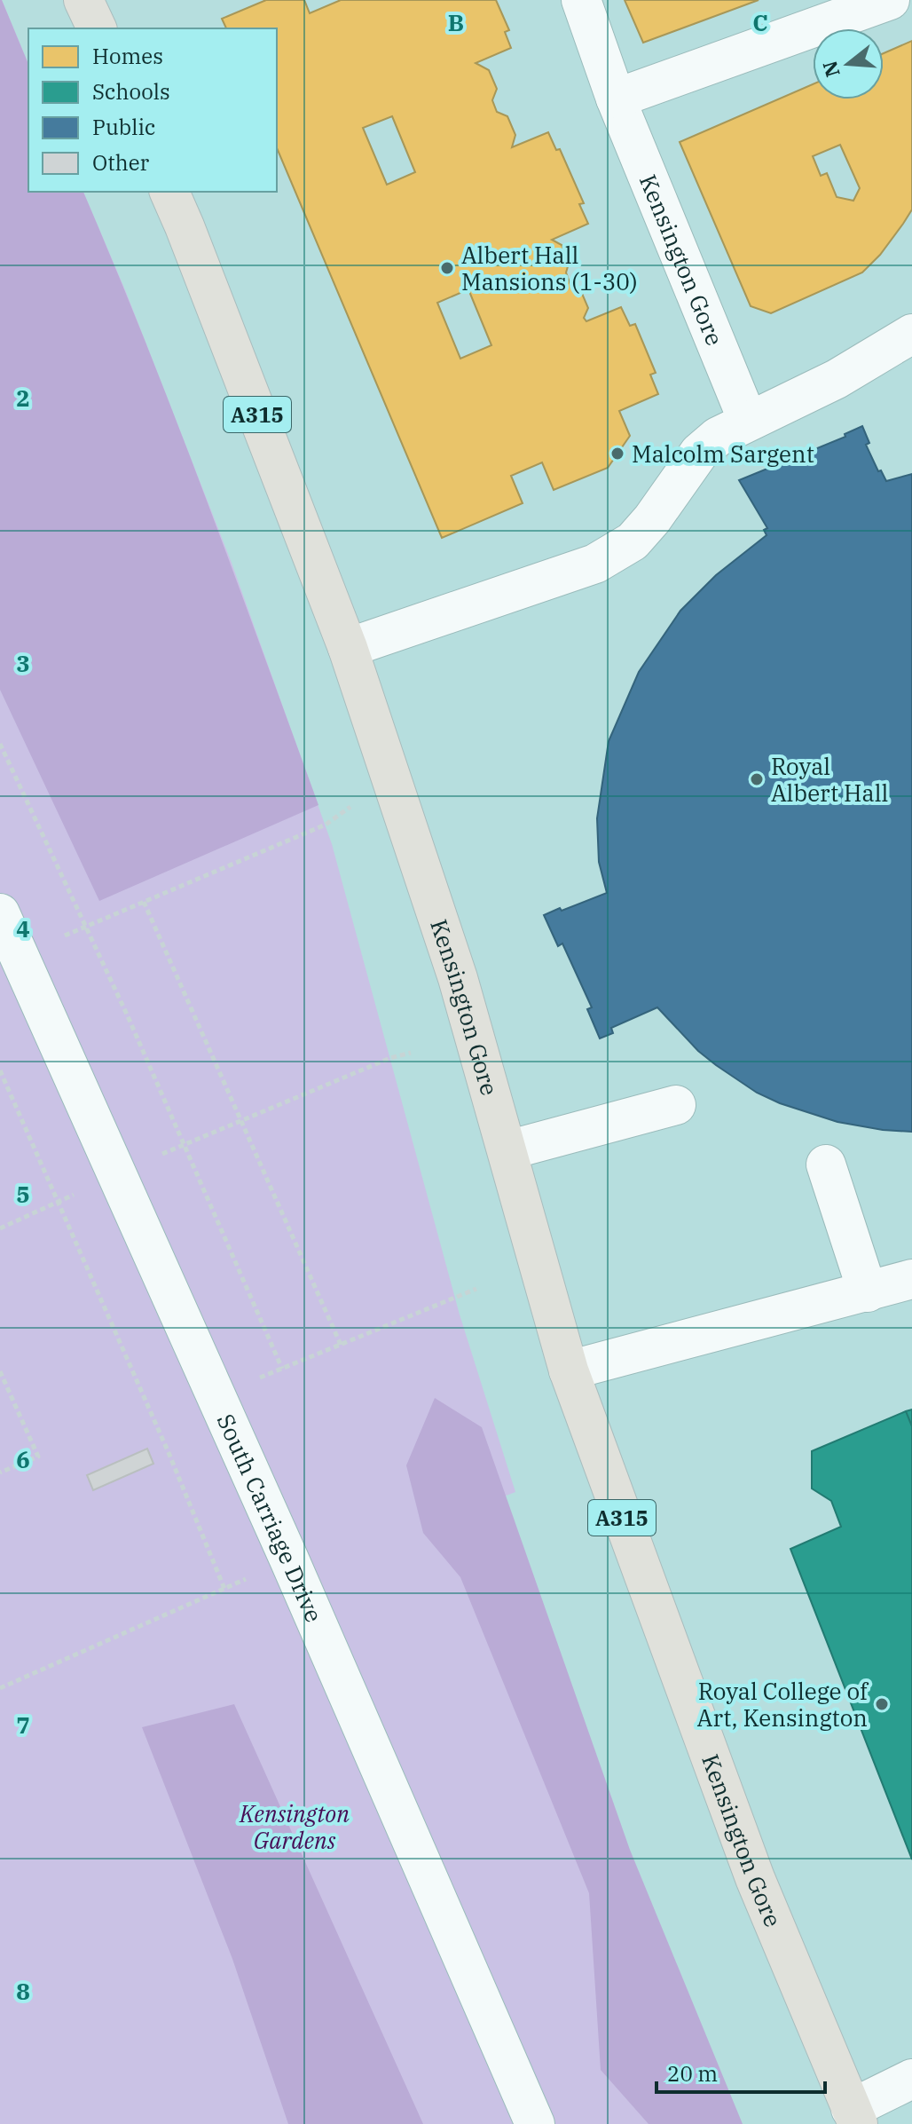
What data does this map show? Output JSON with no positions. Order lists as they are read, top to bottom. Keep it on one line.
{"streets":{"main road":["Kensington Gore","A315"],"street":["South Carriage Drive"]},"parks":["Kensington Gardens"],"places":["Albert Hall Mansions (1-30)","Malcolm Sargent","Royal Albert Hall","Royal College of Art, Kensington"],"legend":["Homes","Schools","Public","Other"],"scale_bar":"20 m","north":"left","grid":{"columns":["B","C"],"rows":["2","3","4","5","6","7","8"]}}
